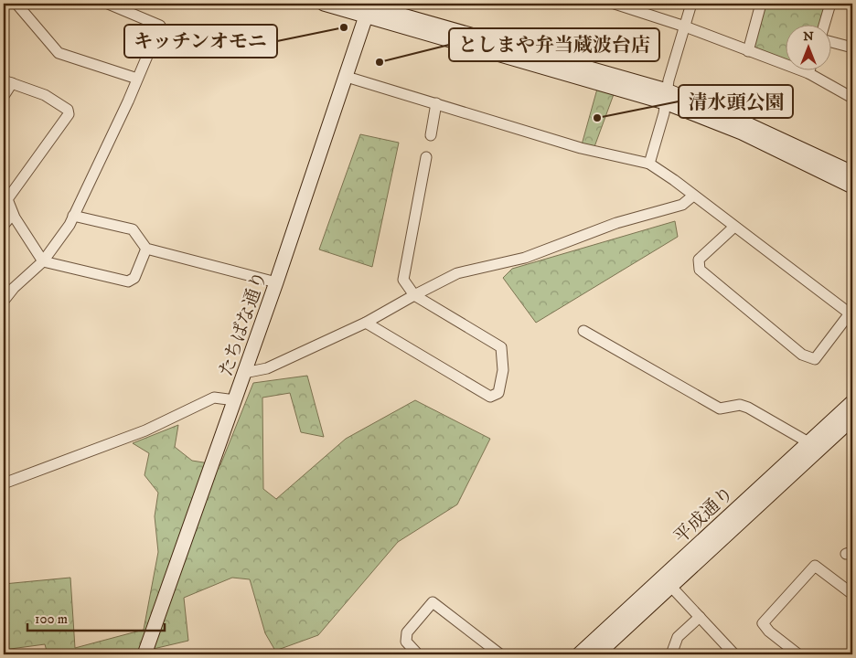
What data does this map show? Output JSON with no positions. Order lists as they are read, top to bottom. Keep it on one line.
{"streets":{"street":["たちばな通り","平成通り"]},"places":["キッチンオモニ","としまや弁当蔵波台店","清水頭公園"],"scale_bar":"100 m","north":"top"}
